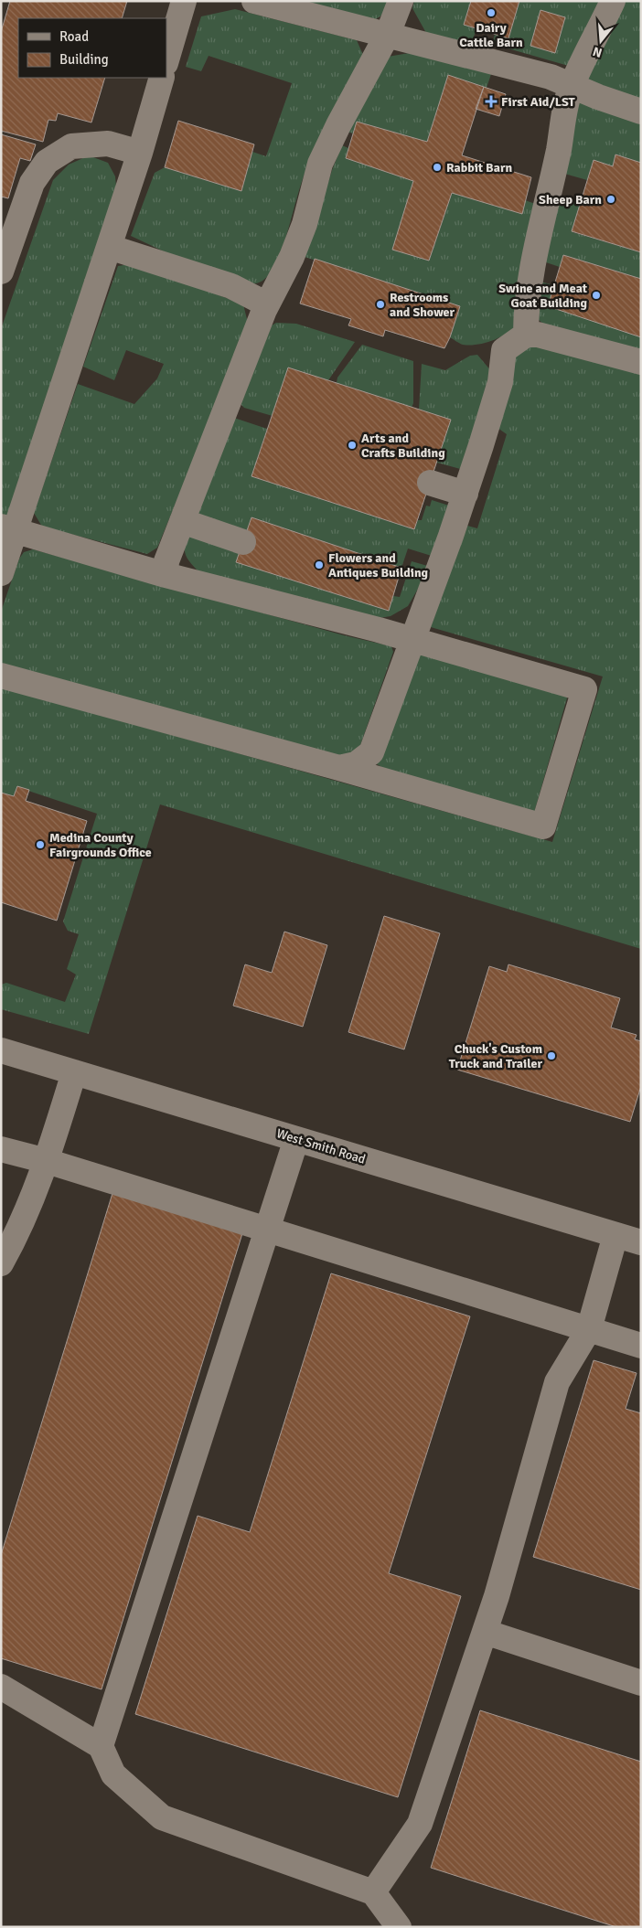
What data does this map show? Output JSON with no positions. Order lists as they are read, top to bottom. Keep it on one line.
{"streets":{"street":["West Smith Road"]},"places":{"other":["Dairy Cattle Barn","Rabbit Barn","Sheep Barn","Swine and Meat Goat Building","Restrooms and Shower","Arts and Crafts Building","Flowers and Antiques Building","Medina County Fairgrounds Office","Chuck's Custom Truck and Trailer"],"health":["First Aid/LST"]},"legend":["Road","Building"],"north":"bottom"}
